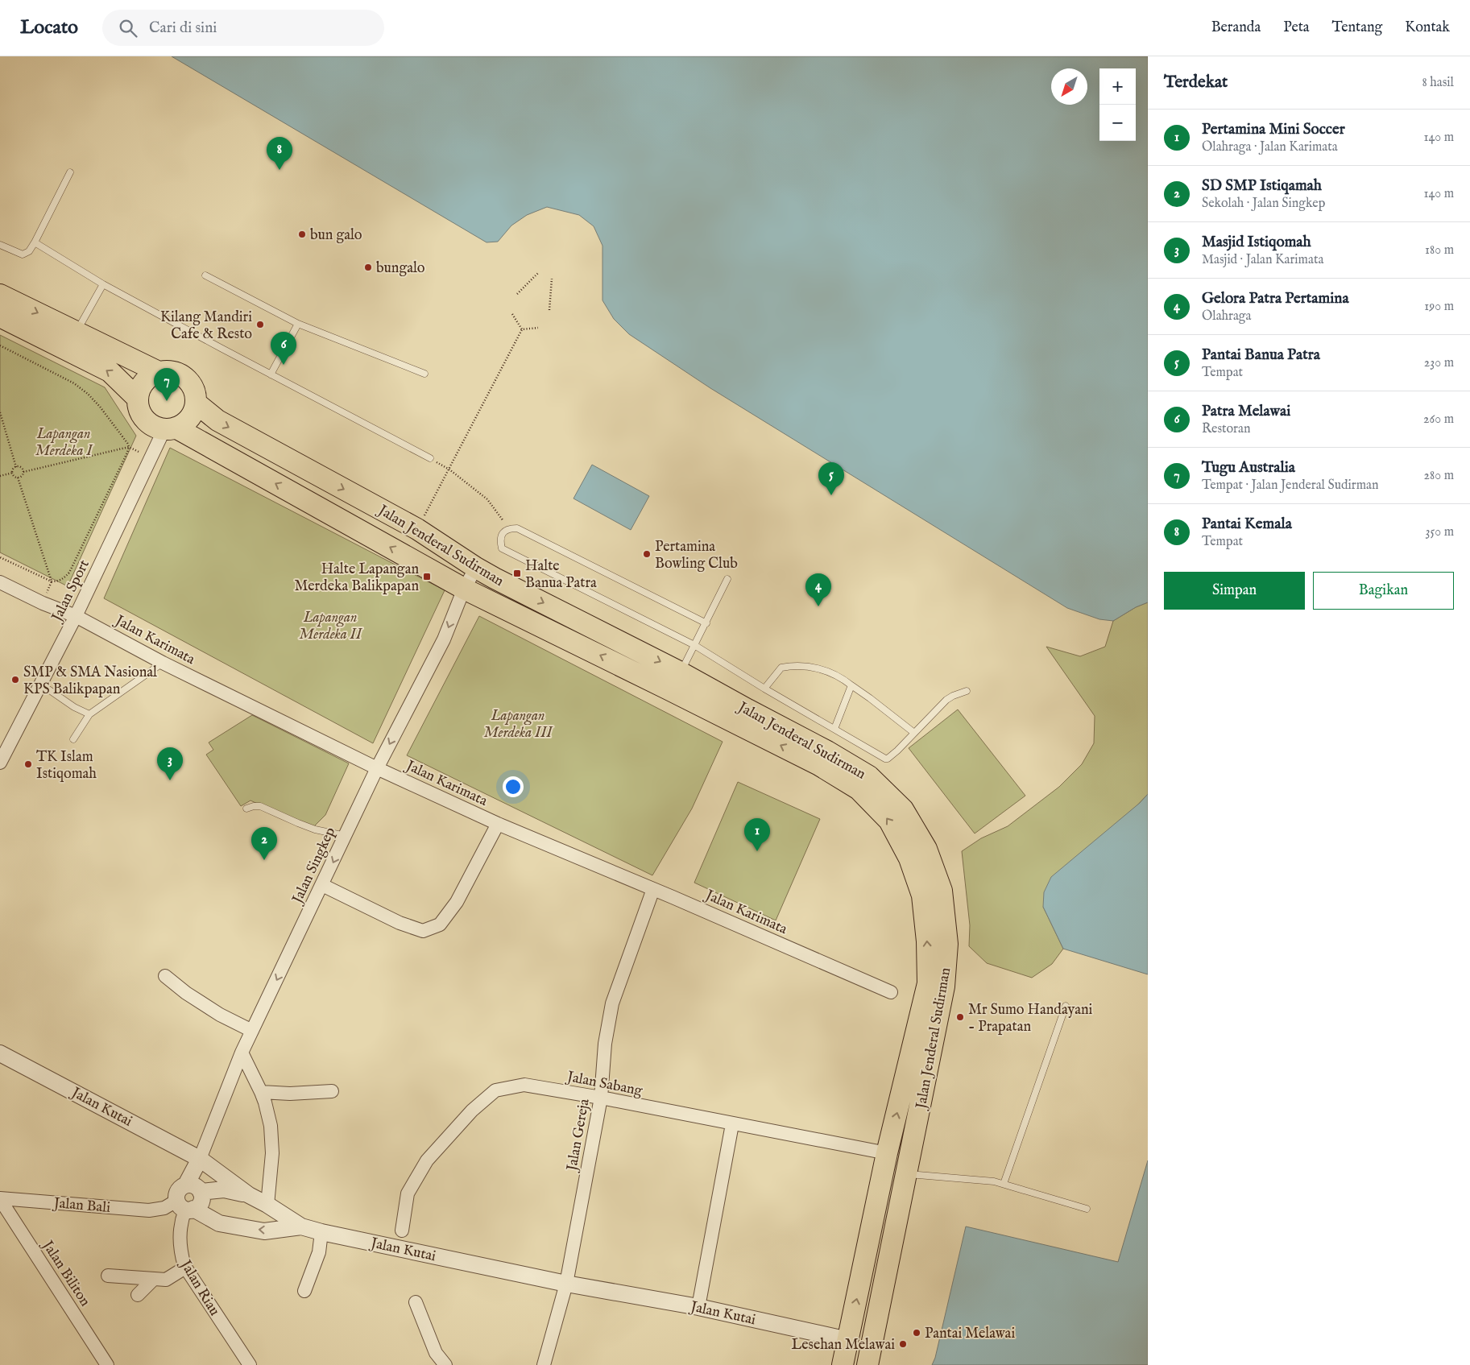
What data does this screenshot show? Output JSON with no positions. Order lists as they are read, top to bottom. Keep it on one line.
{"streets":{"highway":["Jalan Jenderal Sudirman"],"street":["Jalan Sport","Jalan Karimata","Jalan Singkep","Jalan Sabang","Jalan Kutai","Jalan Gereja","Jalan Bali","Jalan Biliton","Jalan Riau"]},"crossings":[["Jalan Jenderal Sudirman","Jalan Sport"],["Jalan Jenderal Sudirman","Jalan Singkep"],["Jalan Jenderal Sudirman","Jalan Kutai"],["Jalan Sport","Jalan Karimata"],["Jalan Karimata","Jalan Singkep"],["Jalan Karimata","Jalan Gereja"],["Jalan Singkep","Jalan Kutai"],["Jalan Sabang","Jalan Gereja"],["Jalan Kutai","Jalan Gereja"],["Jalan Bali","Jalan Biliton"],["Jalan Bali","Jalan Riau"]],"one_way":["Jalan Singkep"],"parks":["Lapangan Merdeka I","Lapangan Merdeka II","Lapangan Merdeka III"],"places":{"other":["bun galo","bungalo","Kilang Mandiri Cafe & Resto","Pertamina Bowling Club","SMP & SMA Nasional KPS Balikpapan","TK Islam Istiqomah","Mr Sumo Handayani - Prapatan","Pantai Melawai","Lesehan Melawai"],"transit":["Halte Banua Patra","Halte Lapangan Merdeka Balikpapan"]},"north":"bottom left","page":{"header":"Locato","search":"Cari di sini","nav":["Beranda","Peta","Tentang","Kontak"],"heading":["Terdekat","8 hasil"],"map_buttons":["+","−"],"list":[{"mark":"1","name":"Pertamina Mini Soccer","note":"Olahraga · Jalan Karimata","value":"140 m"},{"mark":"2","name":"SD SMP Istiqamah","note":"Sekolah · Jalan Singkep","value":"140 m"},{"mark":"3","name":"Masjid Istiqomah","note":"Masjid · Jalan Karimata","value":"180 m"},{"mark":"4","name":"Gelora Patra Pertamina","note":"Olahraga","value":"190 m"},{"mark":"5","name":"Pantai Banua Patra","note":"Tempat","value":"230 m"},{"mark":"6","name":"Patra Melawai","note":"Restoran","value":"260 m"},{"mark":"7","name":"Tugu Australia","note":"Tempat · Jalan Jenderal Sudirman","value":"280 m"},{"mark":"8","name":"Pantai Kemala","note":"Tempat","value":"350 m"}],"pins":["8","6","7","5","4","3","1","2"],"buttons":["Simpan","Bagikan"]}}
